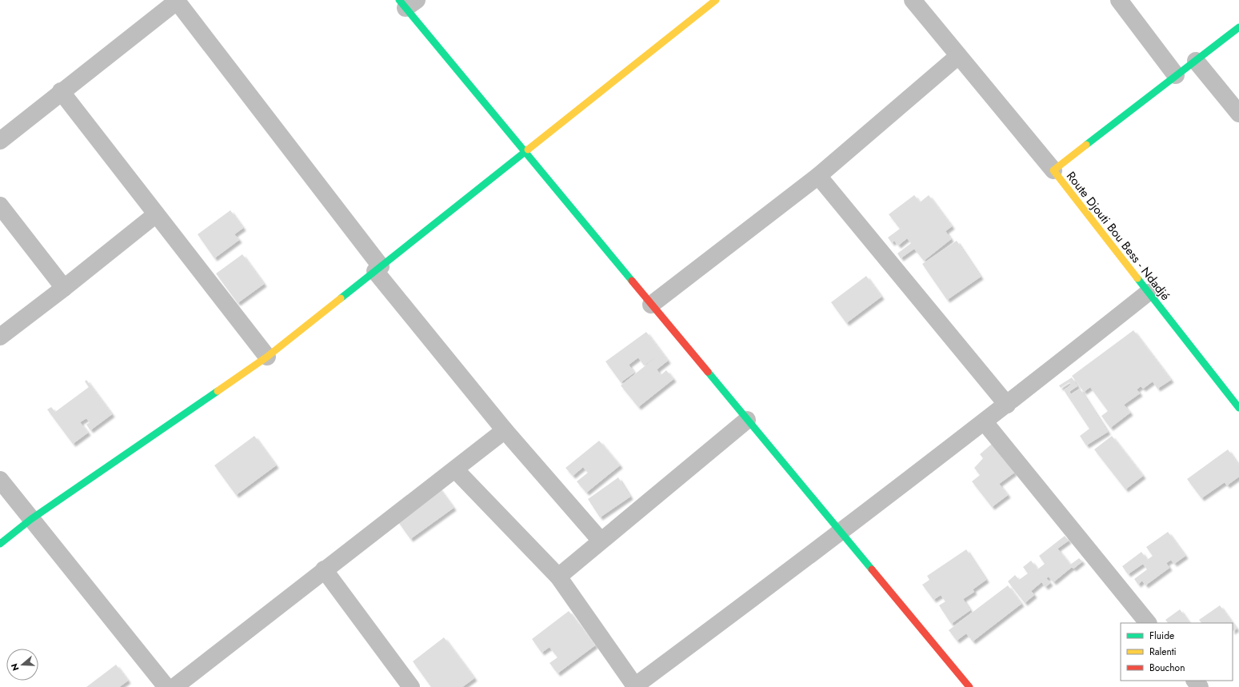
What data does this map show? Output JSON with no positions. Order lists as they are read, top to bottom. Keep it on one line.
{"streets":{"street":["Route Djouti Bou Bess - Ndadjé"]},"legend":["Fluide","Ralenti","Bouchon"],"north":"left"}
